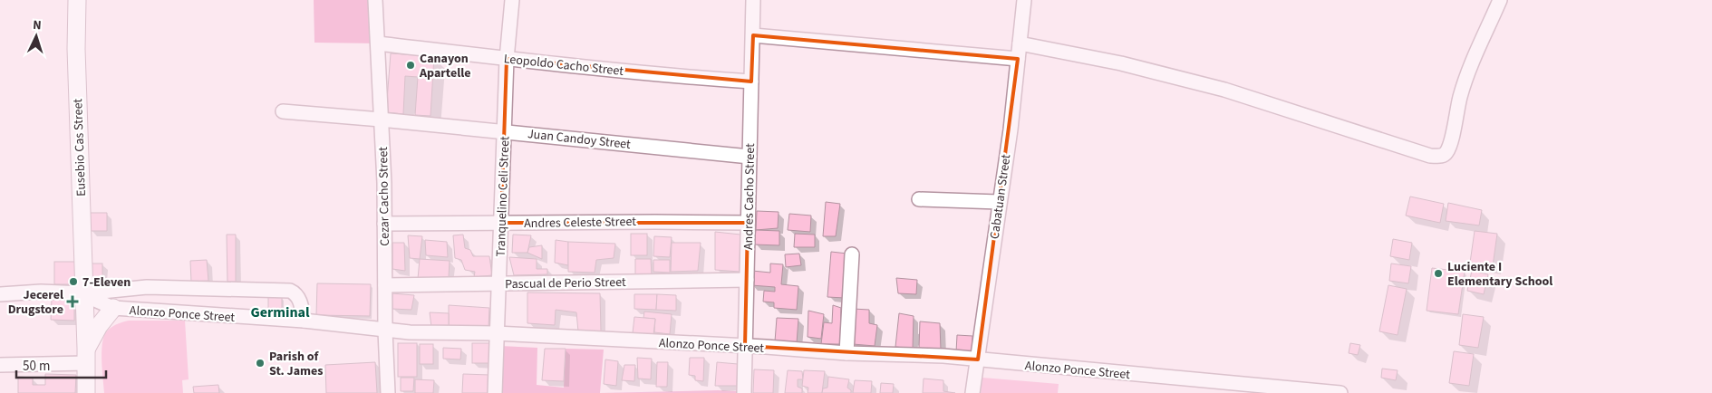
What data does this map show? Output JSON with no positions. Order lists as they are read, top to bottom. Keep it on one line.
{"streets":{"main road":["Eusebio Cas Street"],"street":["Leopoldo Cacho Street","Juan Candoy Street","Cezar Cacho Street","Tranquelino Celi Street","Andres Cacho Street","Cabatuan Street","Andres Celeste Street","Pascual de Perio Street","Alonzo Ponce Street"]},"crossings":[["Leopoldo Cacho Street","Cezar Cacho Street"],["Leopoldo Cacho Street","Tranquelino Celi Street"],["Leopoldo Cacho Street","Andres Cacho Street"],["Juan Candoy Street","Cezar Cacho Street"],["Juan Candoy Street","Tranquelino Celi Street"],["Juan Candoy Street","Andres Cacho Street"],["Eusebio Cas Street","Alonzo Ponce Street"],["Cezar Cacho Street","Andres Celeste Street"],["Cezar Cacho Street","Pascual de Perio Street"],["Cezar Cacho Street","Alonzo Ponce Street"],["Tranquelino Celi Street","Andres Celeste Street"],["Tranquelino Celi Street","Pascual de Perio Street"],["Tranquelino Celi Street","Alonzo Ponce Street"],["Andres Cacho Street","Andres Celeste Street"],["Andres Cacho Street","Pascual de Perio Street"],["Andres Cacho Street","Alonzo Ponce Street"],["Cabatuan Street","Alonzo Ponce Street"]],"districts":["Germinal"],"places":{"other":["Canayon Apartelle","Luciente I Elementary School","7-Eleven","Parish of St. James"],"health":["Jecerel Drugstore"]},"scale_bar":"50 m","north":"top"}
